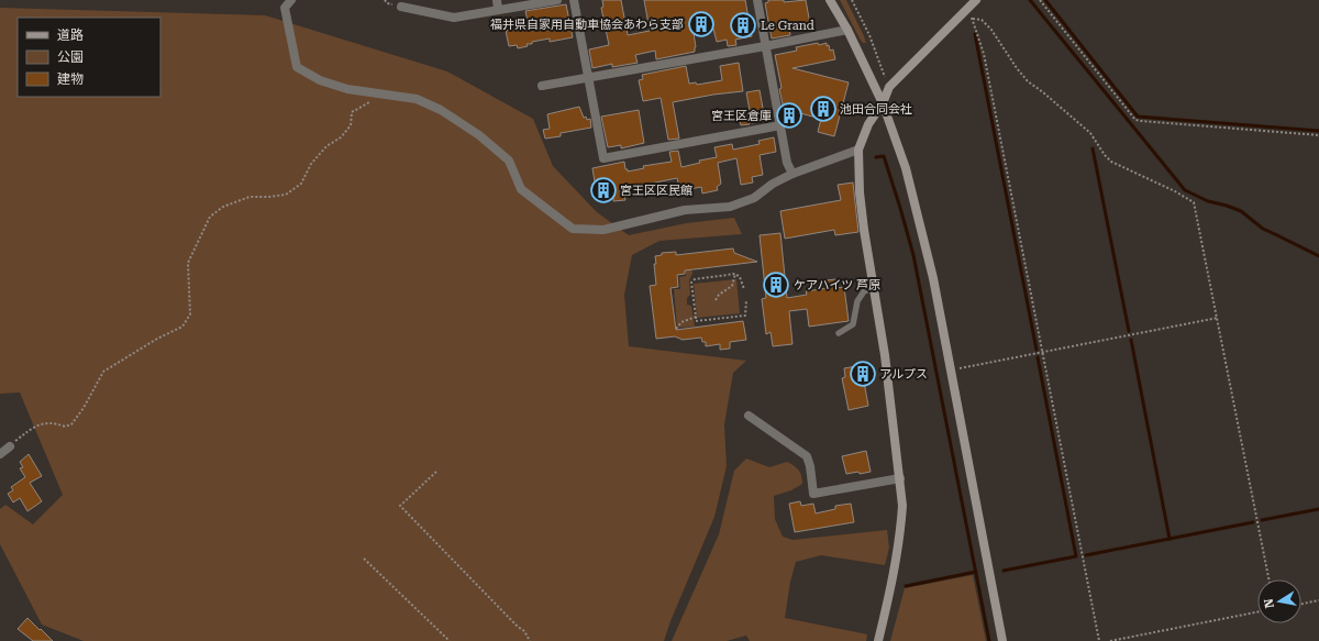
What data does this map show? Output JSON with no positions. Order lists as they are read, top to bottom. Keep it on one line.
{"places":{"building":["福井県自家用自動車協会あわら支部","Le Grand","池田合同会社","宮王区倉庫","宮王区区民館","ケアハイツ 芦原","アルプス"]},"legend":["道路","公園","建物"],"north":"left"}
